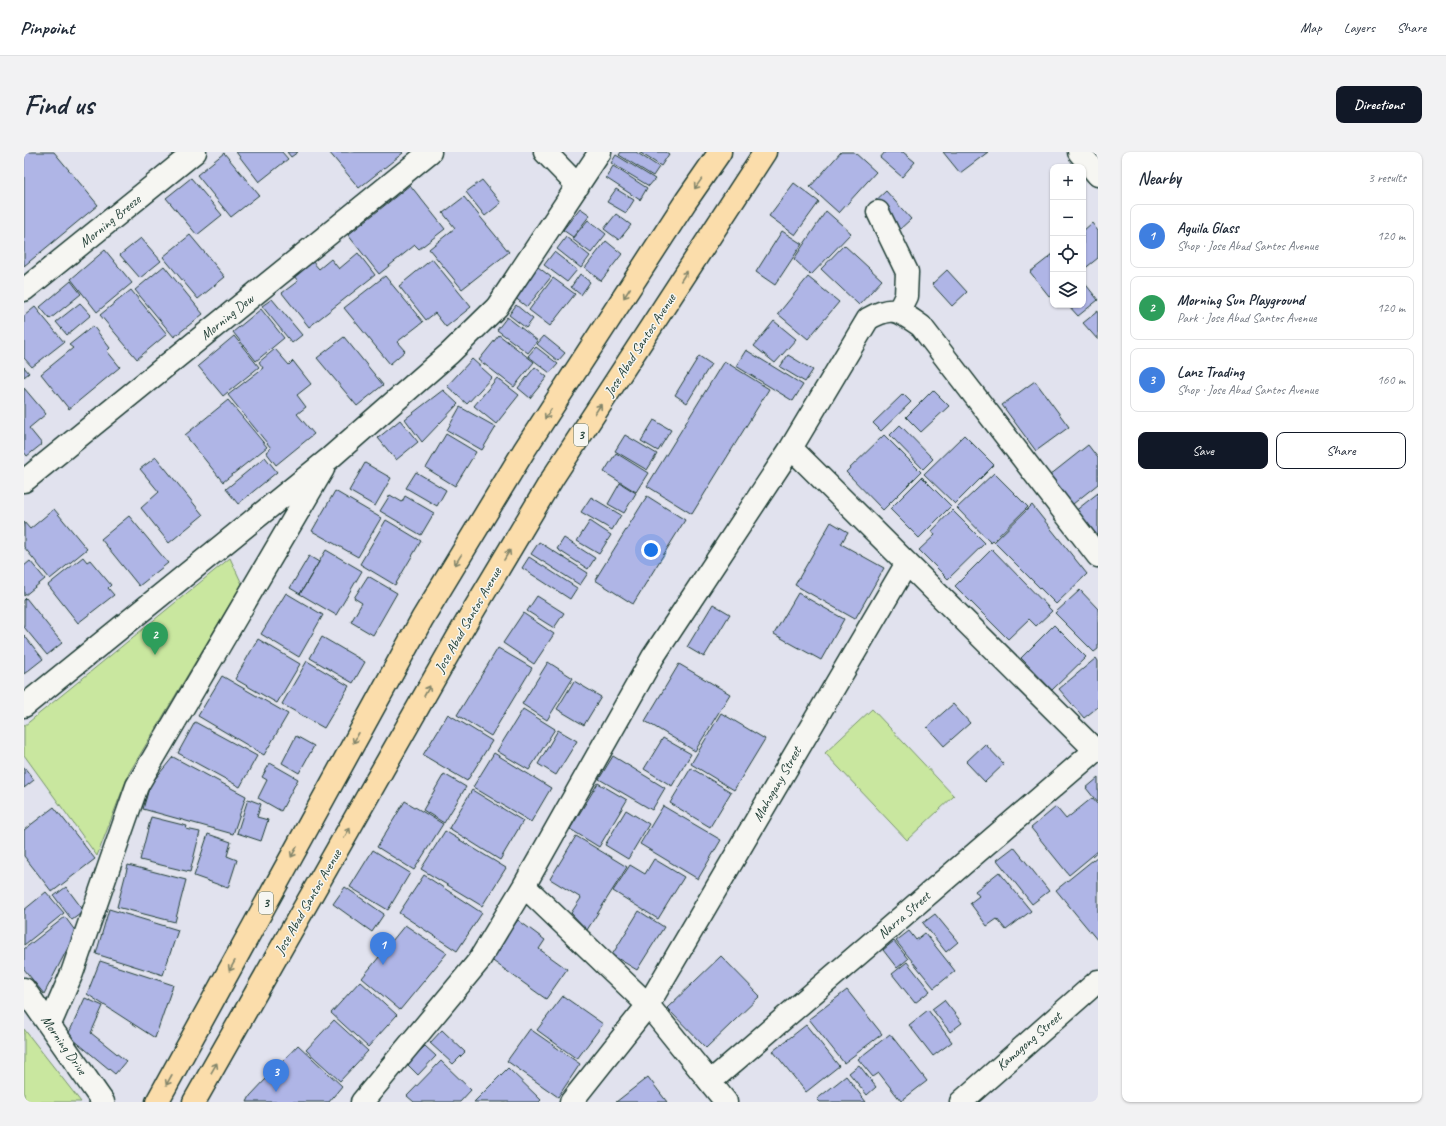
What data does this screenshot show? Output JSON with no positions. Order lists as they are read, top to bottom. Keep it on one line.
{"streets":{"highway":["Jose Abad Santos Avenue","3"],"street":["Morning Breeze","Morning Dew","Mahogany Street","Narra Street","Kamagong Street","Morning Drive"]},"page":{"header":"Pinpoint","nav":["Map","Layers","Share"],"buttons":["Directions",["Save","Share"]],"title":"Find us","heading":["Nearby","3 results"],"map_buttons":["+","−"],"list":[{"mark":"1","name":"Aguila Glass","note":"Shop · Jose Abad Santos Avenue","value":"120 m"},{"mark":"2","name":"Morning Sun Playground","note":"Park · Jose Abad Santos Avenue","value":"120 m"},{"mark":"3","name":"Lanz Trading","note":"Shop · Jose Abad Santos Avenue","value":"160 m"}],"pins":["2","1","3"]}}
